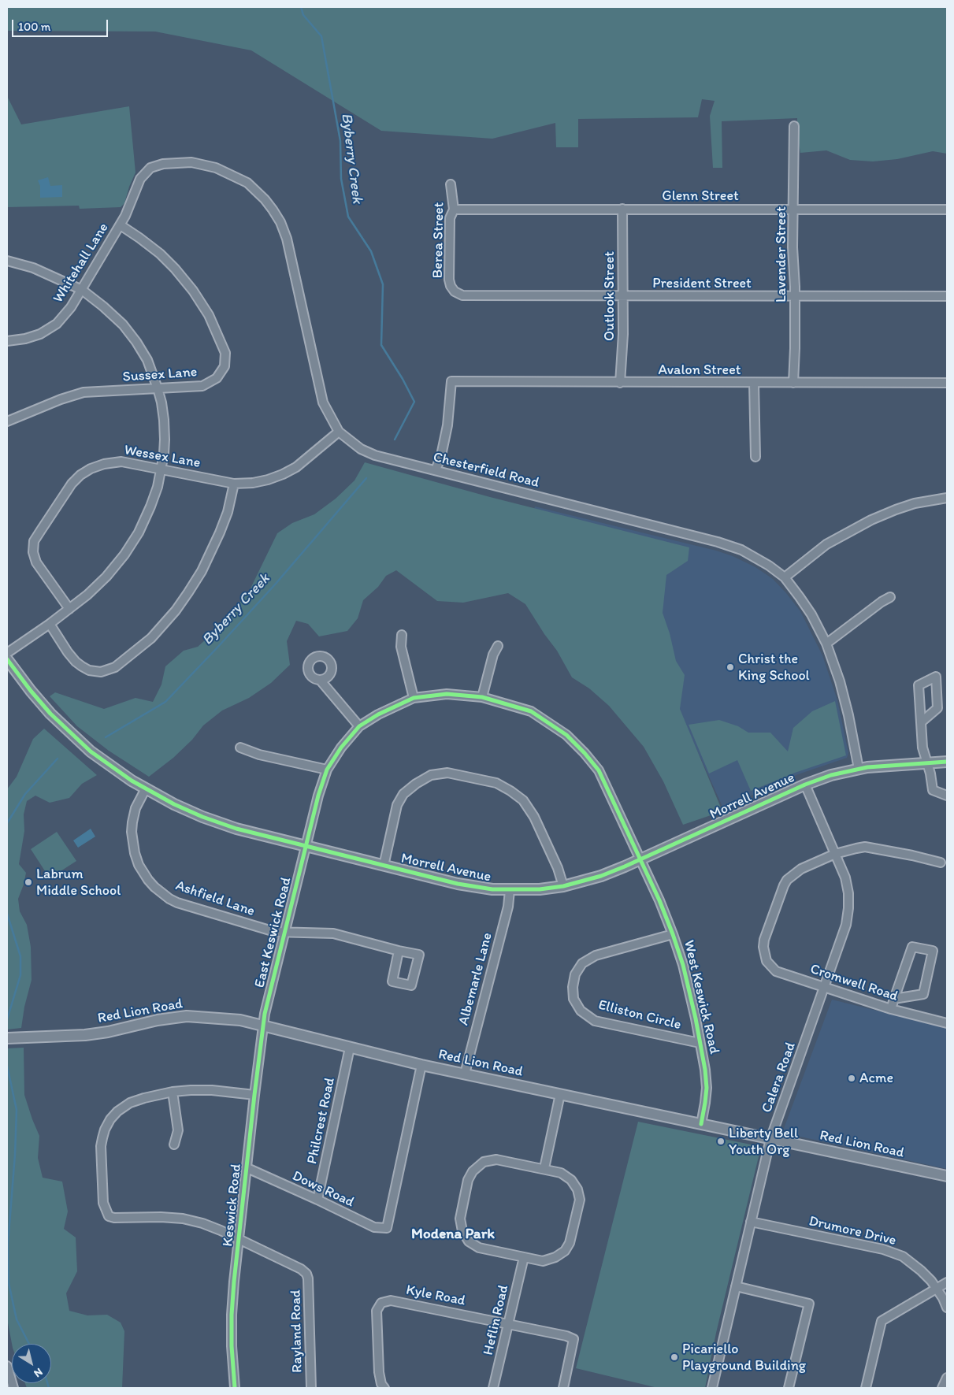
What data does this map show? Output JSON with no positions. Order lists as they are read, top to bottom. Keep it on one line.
{"streets":{"street":["Glenn Street","Berea Street","Lavender Street","Whitehall Lane","President Street","Outlook Street","Avalon Street","Sussex Lane","Wessex Lane","Chesterfield Road","Morrell Avenue","Ashfield Lane","East Keswick Road","Albemarle Lane","Cromwell Road","West Keswick Road","Red Lion Road","Elliston Circle","Calera Road","Philcrest Road","Dows Road","Keswick Road","Drumore Drive","Kyle Road","Heflin Road","Rayland Road"]},"crossings":[["Glenn Street","Berea Street"],["Glenn Street","Lavender Street"],["Glenn Street","Outlook Street"],["Berea Street","President Street"],["Lavender Street","President Street"],["Lavender Street","Avalon Street"],["Whitehall Lane","Sussex Lane"],["Whitehall Lane","Chesterfield Road"],["President Street","Outlook Street"],["Outlook Street","Avalon Street"],["Avalon Street","Chesterfield Road"],["Wessex Lane","Chesterfield Road"],["Chesterfield Road","Morrell Avenue"],["Morrell Avenue","Ashfield Lane"],["Morrell Avenue","East Keswick Road"],["Morrell Avenue","Albemarle Lane"],["Morrell Avenue","West Keswick Road"],["Morrell Avenue","Calera Road"],["Ashfield Lane","East Keswick Road"],["East Keswick Road","West Keswick Road"],["East Keswick Road","Red Lion Road"],["East Keswick Road","Keswick Road"],["Albemarle Lane","Red Lion Road"],["Cromwell Road","Calera Road"],["West Keswick Road","Red Lion Road"],["West Keswick Road","Elliston Circle"],["Red Lion Road","Calera Road"],["Red Lion Road","Philcrest Road"],["Red Lion Road","Dows Road"],["Red Lion Road","Keswick Road"],["Calera Road","Drumore Drive"],["Philcrest Road","Dows Road"],["Dows Road","Keswick Road"],["Keswick Road","Rayland Road"],["Kyle Road","Heflin Road"]],"districts":["Modena Park"],"water":["Byberry Creek"],"places":["Christ the King School","Labrum Middle School","Acme","Liberty Bell Youth Org","Picariello Playground Building"],"scale_bar":"100 m","north":"bottom right"}
